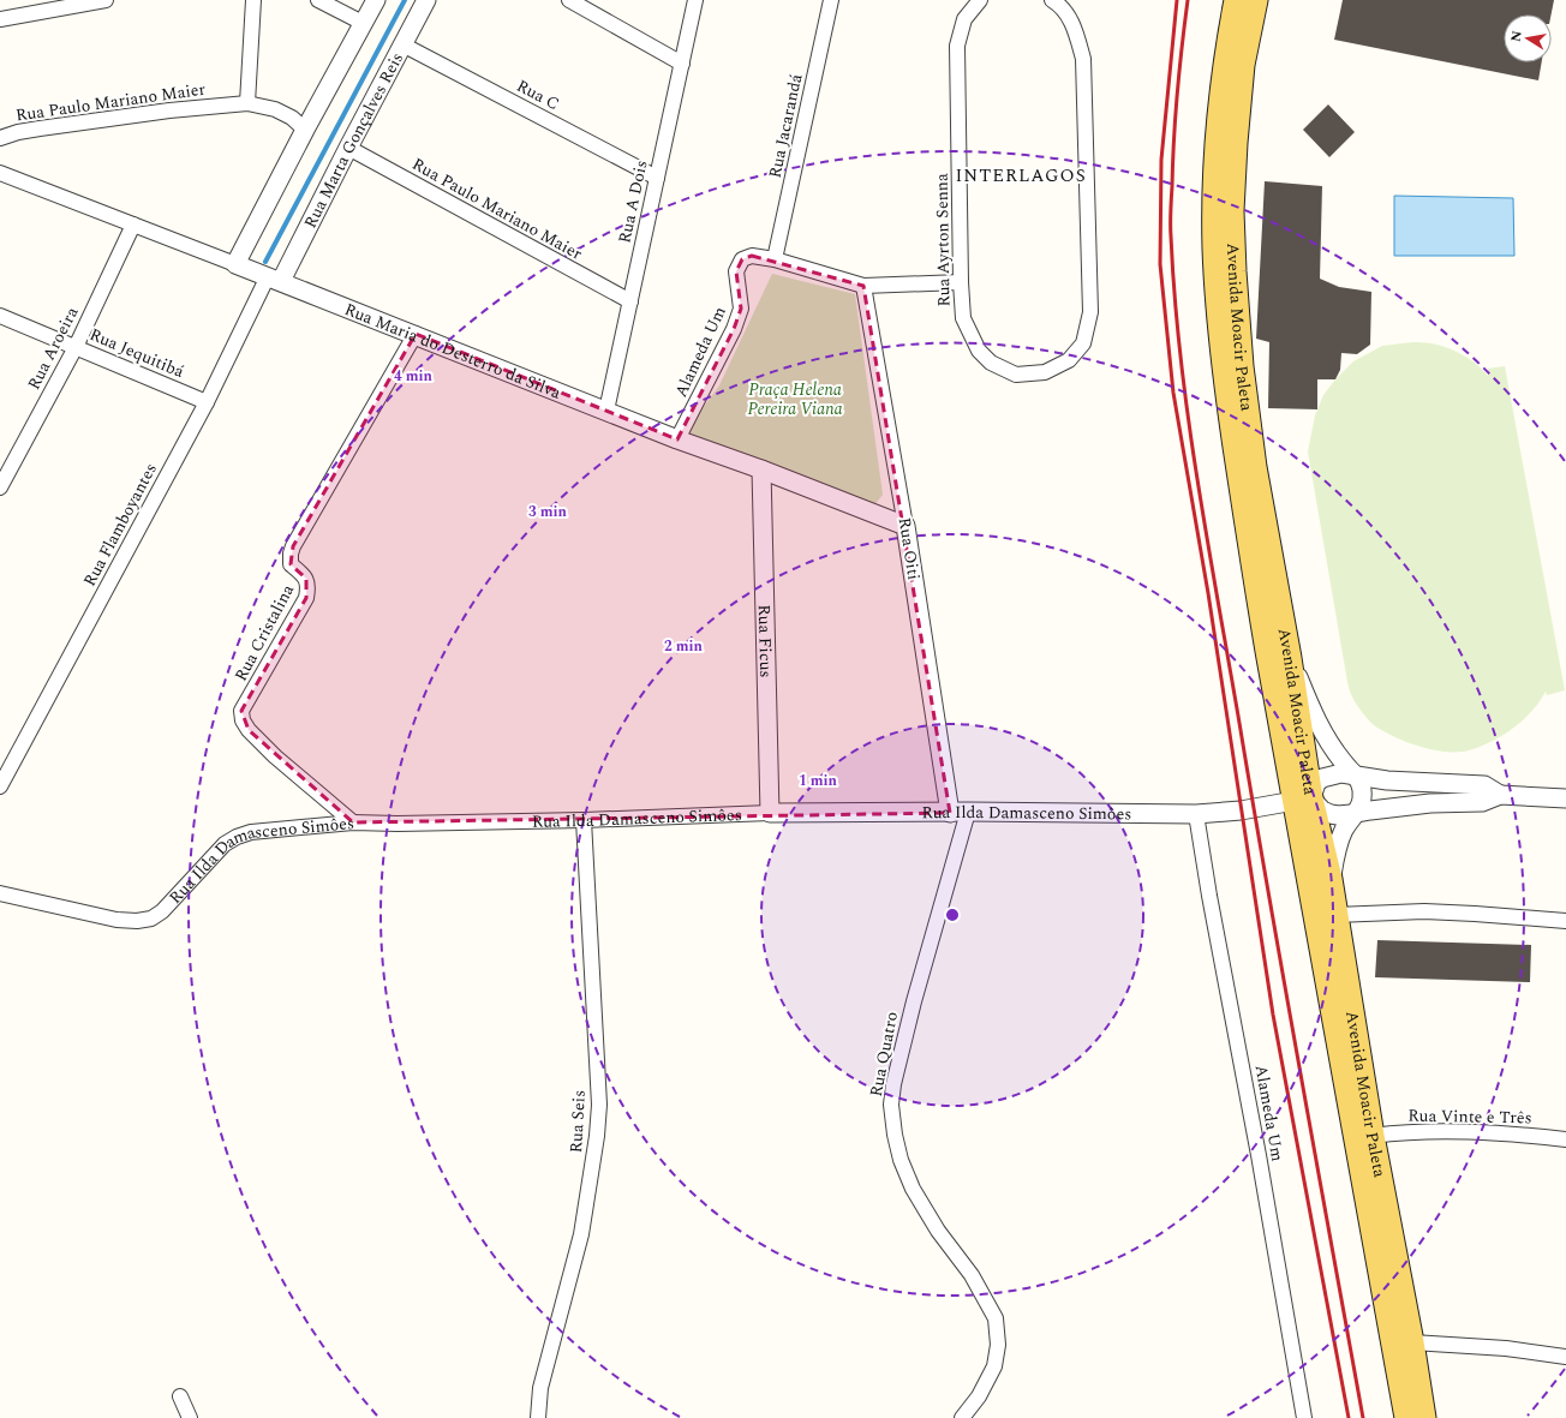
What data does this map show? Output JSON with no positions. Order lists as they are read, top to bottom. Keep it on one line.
{"streets":{"main road":["Avenida Moacir Paleta"],"street":["Rua C","Rua Paulo Mariano Maier","Rua Jacarandá","Rua Marta Gonçalves Reis","Rua A Dois","Rua Ayrton Senna","Rua Aroeira","Rua Maria do Desterro da Silva","Alameda Um","Rua Jequitibá","Rua Flamboyantes","Rua Oiti","Rua Cristalina","Rua Ficus","Rua Ilda Damasceno Simôes","Rua Quatro","Rua Vinte e Três","Rua Seis"]},"crossings":[["Rua C","Rua Marta Gonçalves Reis"],["Rua C","Rua A Dois"],["Rua Paulo Mariano Maier","Rua Marta Gonçalves Reis"],["Rua Paulo Mariano Maier","Rua A Dois"],["Rua Jacarandá","Alameda Um"],["Rua Marta Gonçalves Reis","Rua Maria do Desterro da Silva"],["Rua Marta Gonçalves Reis","Rua Flamboyantes"],["Rua A Dois","Rua Maria do Desterro da Silva"],["Rua Ayrton Senna","Alameda Um"],["Avenida Moacir Paleta","Rua Ilda Damasceno Simôes"],["Avenida Moacir Paleta","Rua Vinte e Três"],["Rua Aroeira","Rua Maria do Desterro da Silva"],["Rua Aroeira","Rua Jequitibá"],["Rua Maria do Desterro da Silva","Alameda Um"],["Rua Maria do Desterro da Silva","Rua Flamboyantes"],["Rua Maria do Desterro da Silva","Rua Oiti"],["Rua Maria do Desterro da Silva","Rua Cristalina"],["Rua Maria do Desterro da Silva","Rua Ficus"],["Alameda Um","Rua Oiti"],["Alameda Um","Rua Ilda Damasceno Simôes"],["Rua Jequitibá","Rua Flamboyantes"],["Rua Oiti","Rua Ilda Damasceno Simôes"],["Rua Oiti","Rua Quatro"],["Rua Cristalina","Rua Ilda Damasceno Simôes"],["Rua Ficus","Rua Ilda Damasceno Simôes"],["Rua Ilda Damasceno Simôes","Rua Quatro"],["Rua Ilda Damasceno Simôes","Rua Seis"]],"districts":["INTERLAGOS"],"parks":["Praça Helena Pereira Viana"],"north":"left","rings":["4 min","3 min","2 min","1 min"]}
